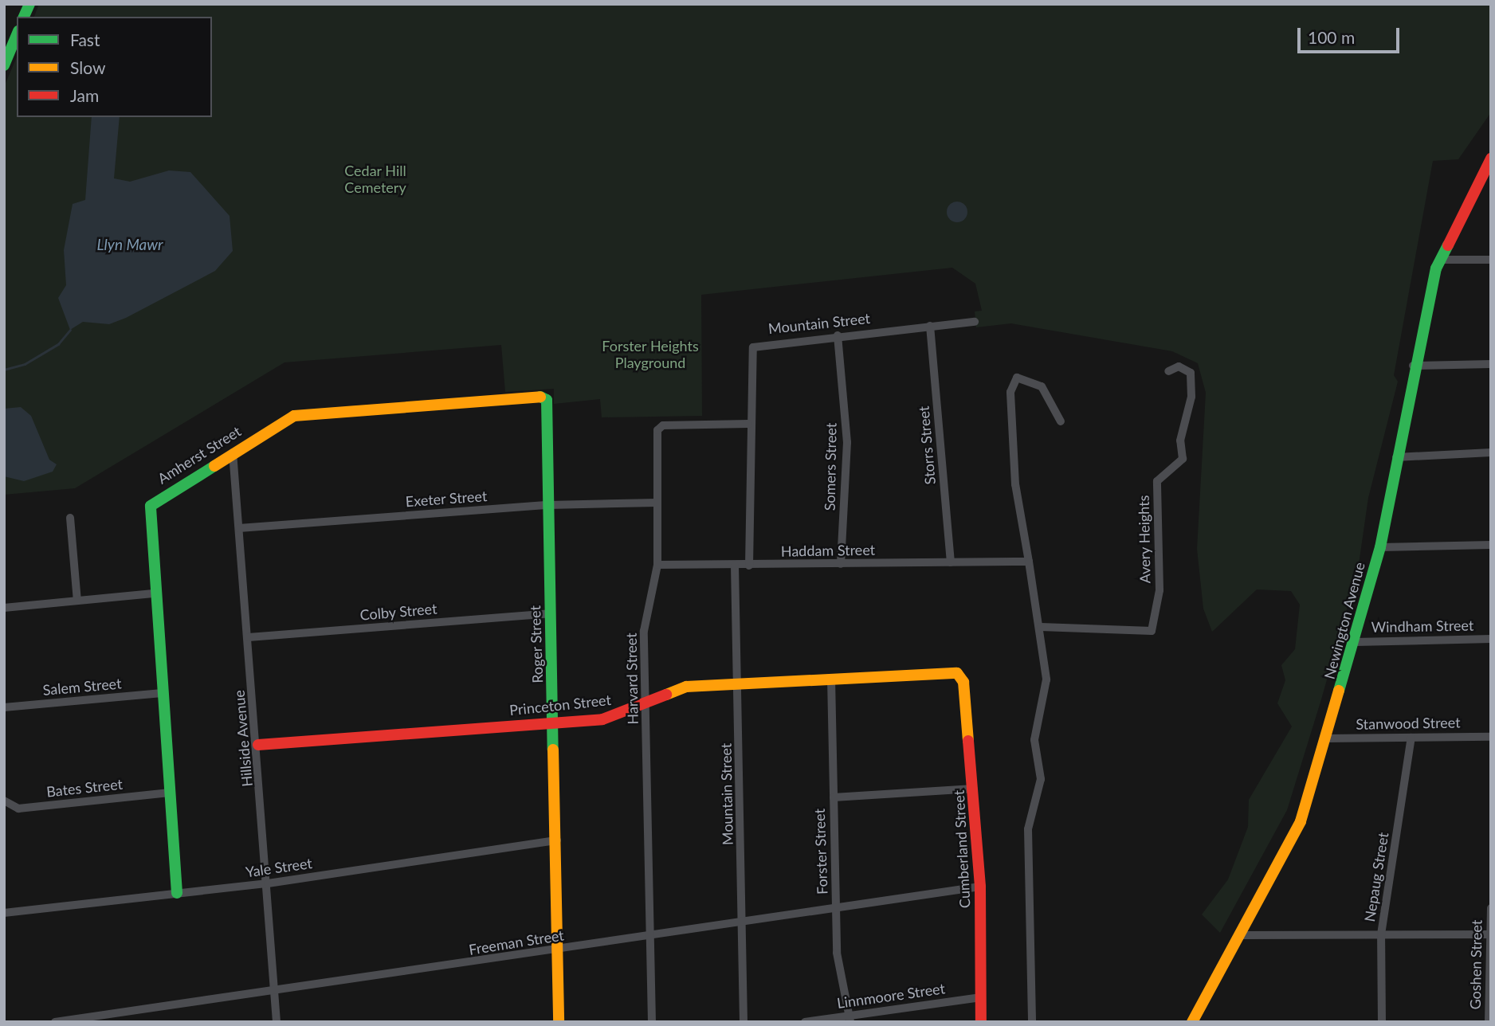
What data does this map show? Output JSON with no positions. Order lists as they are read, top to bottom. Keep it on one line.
{"streets":{"street":["Mountain Street","Storrs Street","Amherst Street","Somers Street","Exeter Street","Avery Heights","Haddam Street","Colby Street","Newington Avenue","Windham Street","Roger Street","Harvard Street","Salem Street","Princeton Street","Stanwood Street","Hillside Avenue","Bates Street","Cumberland Street","Forster Street","Yale Street","Nepaug Street","Freeman Street","Goshen Street","Linnmoore Street"]},"crossings":[["Mountain Street","Storrs Street"],["Mountain Street","Somers Street"],["Mountain Street","Haddam Street"],["Mountain Street","Harvard Street"],["Mountain Street","Princeton Street"],["Mountain Street","Freeman Street"],["Storrs Street","Haddam Street"],["Amherst Street","Roger Street"],["Amherst Street","Salem Street"],["Amherst Street","Hillside Avenue"],["Amherst Street","Bates Street"],["Amherst Street","Yale Street"],["Somers Street","Haddam Street"],["Exeter Street","Roger Street"],["Exeter Street","Harvard Street"],["Exeter Street","Hillside Avenue"],["Haddam Street","Harvard Street"],["Colby Street","Roger Street"],["Colby Street","Hillside Avenue"],["Newington Avenue","Windham Street"],["Newington Avenue","Stanwood Street"],["Roger Street","Princeton Street"],["Roger Street","Yale Street"],["Roger Street","Freeman Street"],["Harvard Street","Princeton Street"],["Harvard Street","Freeman Street"],["Princeton Street","Hillside Avenue"],["Princeton Street","Cumberland Street"],["Princeton Street","Forster Street"],["Stanwood Street","Nepaug Street"],["Hillside Avenue","Yale Street"],["Hillside Avenue","Freeman Street"],["Cumberland Street","Freeman Street"],["Cumberland Street","Linnmoore Street"],["Forster Street","Freeman Street"],["Forster Street","Linnmoore Street"]],"water":["Llyn Mawr"],"parks":["Cedar Hill Cemetery","Forster Heights Playground"],"legend":["Fast","Slow","Jam"],"scale_bar":"100 m"}
